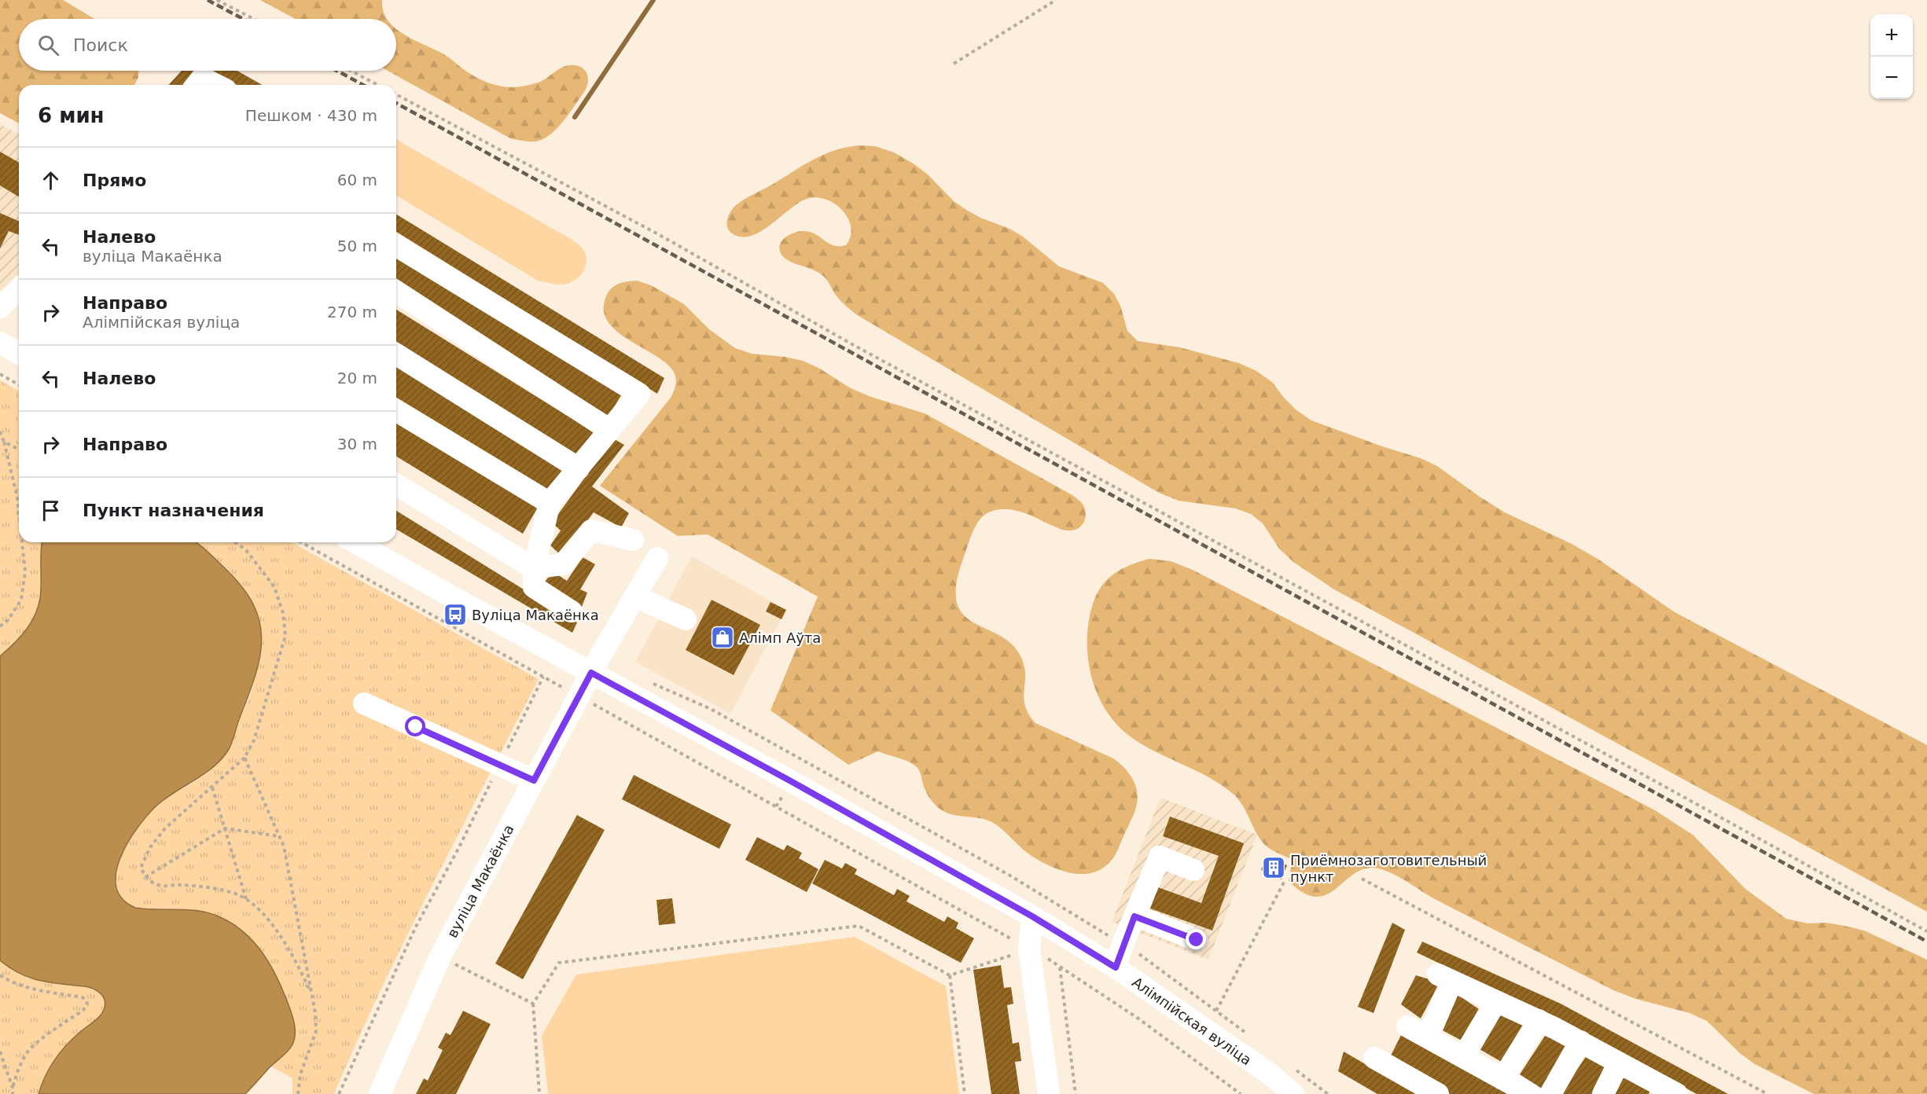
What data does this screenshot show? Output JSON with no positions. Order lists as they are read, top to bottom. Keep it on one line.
{"streets":{"street":["вуліца Макаёнка","Алімпійская вуліца"]},"crossings":[["вуліца Макаёнка","Алімпійская вуліца"]],"places":{"bus stop":["Вуліца Макаёнка"],"shop":["Алімп Аўта"],"building":["Приёмнозаготовительный пункт"]},"page":{"map_buttons":["+","−"],"search":"Поиск","heading":["6 мин","Пешком · 430 m"],"list":[["Прямо","60 m"],["Налево","вуліца Макаёнка","50 m"],["Направо","Алімпійская вуліца","270 m"],["Налево","20 m"],["Направо","30 m"],"Пункт назначения"]}}
